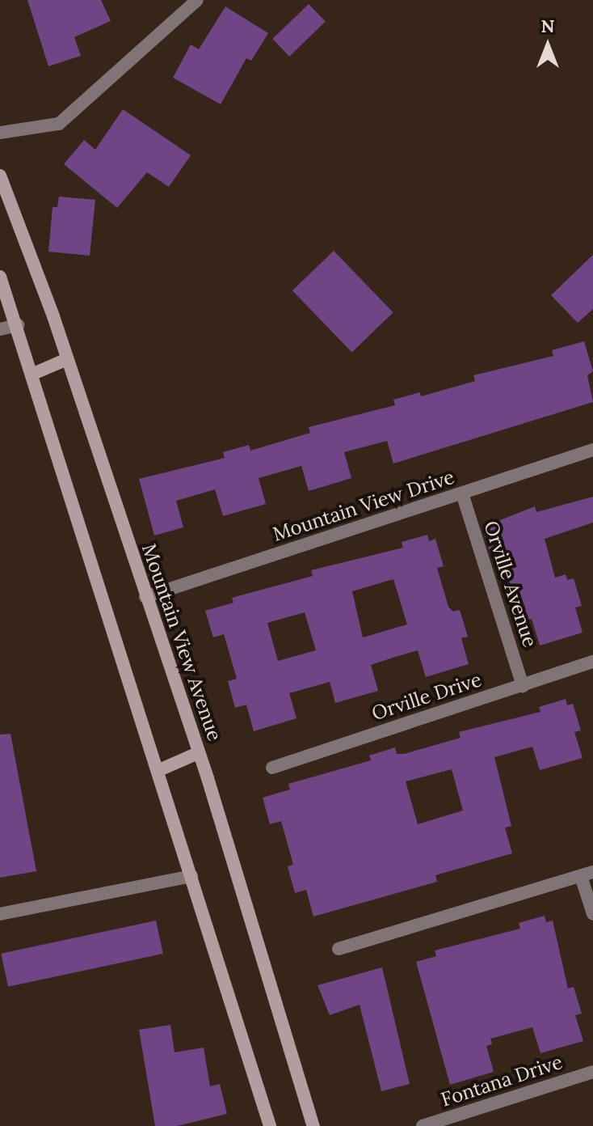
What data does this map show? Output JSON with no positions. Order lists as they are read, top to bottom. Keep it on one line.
{"streets":{"main road":["Mountain View Avenue"],"street":["Mountain View Drive","Orville Avenue","Orville Drive","Fontana Drive"]},"crossings":[["Mountain View Drive","Orville Avenue"],["Mountain View Drive","Mountain View Avenue"],["Orville Avenue","Orville Drive"]],"north":"top"}
